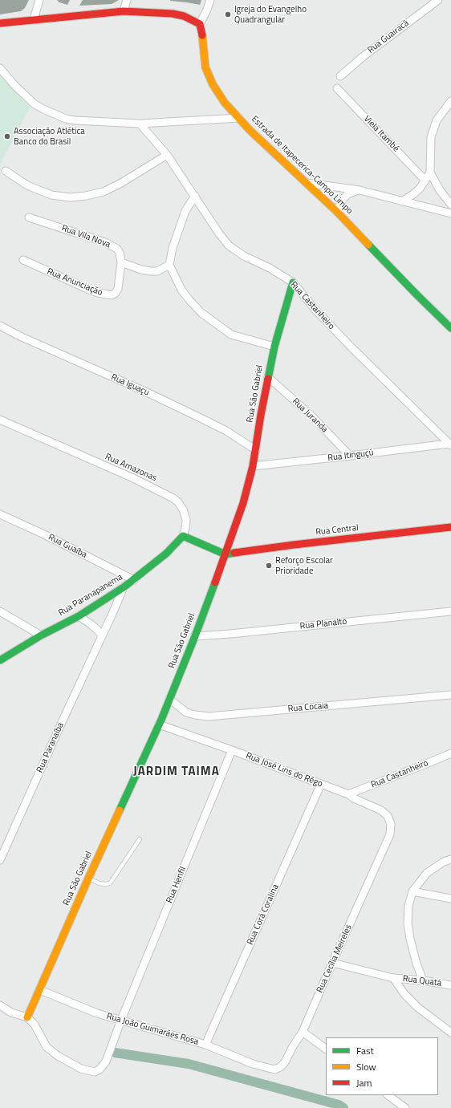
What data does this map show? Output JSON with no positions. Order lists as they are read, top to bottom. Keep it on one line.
{"streets":{"street":["Rua Guairacá","Viela Itambé","Estrada de Itapecerica-Campo Limpo","Rua Vila Nova","Rua Anunciação","Rua Castanheiro","Rua Iguaçu","Rua São Gabriel","Rua Juranda","Rua Itinguçú","Rua Amazonas","Rua Central","Rua Guaíba","Rua Paranapanema","Rua Planalto","Rua Cocaia","Rua Paranaíba","Rua José Lins do Rêgo","Rua Henfil","Rua Corá Coralina","Rua Cecília Meireles","Rua Quatá","Rua João Guimarães Rosa"]},"crossings":[["Estrada de Itapecerica-Campo Limpo","Rua Castanheiro"],["Rua Vila Nova","Rua Anunciação"],["Rua Castanheiro","Rua São Gabriel"],["Rua Castanheiro","Rua Itinguçú"],["Rua Castanheiro","Rua José Lins do Rêgo"],["Rua Iguaçu","Rua São Gabriel"],["Rua São Gabriel","Rua Juranda"],["Rua São Gabriel","Rua Itinguçú"],["Rua São Gabriel","Rua Central"],["Rua São Gabriel","Rua Planalto"],["Rua São Gabriel","Rua Cocaia"],["Rua São Gabriel","Rua José Lins do Rêgo"],["Rua São Gabriel","Rua Henfil"],["Rua São Gabriel","Rua João Guimarães Rosa"],["Rua Juranda","Rua Itinguçú"],["Rua Amazonas","Rua Paranapanema"],["Rua Guaíba","Rua Paranapanema"],["Rua Paranapanema","Rua Paranaíba"],["Rua José Lins do Rêgo","Rua Henfil"],["Rua José Lins do Rêgo","Rua Corá Coralina"],["Rua José Lins do Rêgo","Rua Cecília Meireles"],["Rua Henfil","Rua João Guimarães Rosa"],["Rua Corá Coralina","Rua João Guimarães Rosa"],["Rua Cecília Meireles","Rua Quatá"],["Rua Cecília Meireles","Rua João Guimarães Rosa"]],"districts":["JARDIM TAIMA"],"places":["Igreja do Evangelho Quadrangular","Associação Atlética Banco do Brasil","Reforço Escolar Prioridade"],"legend":["Fast","Slow","Jam"]}
